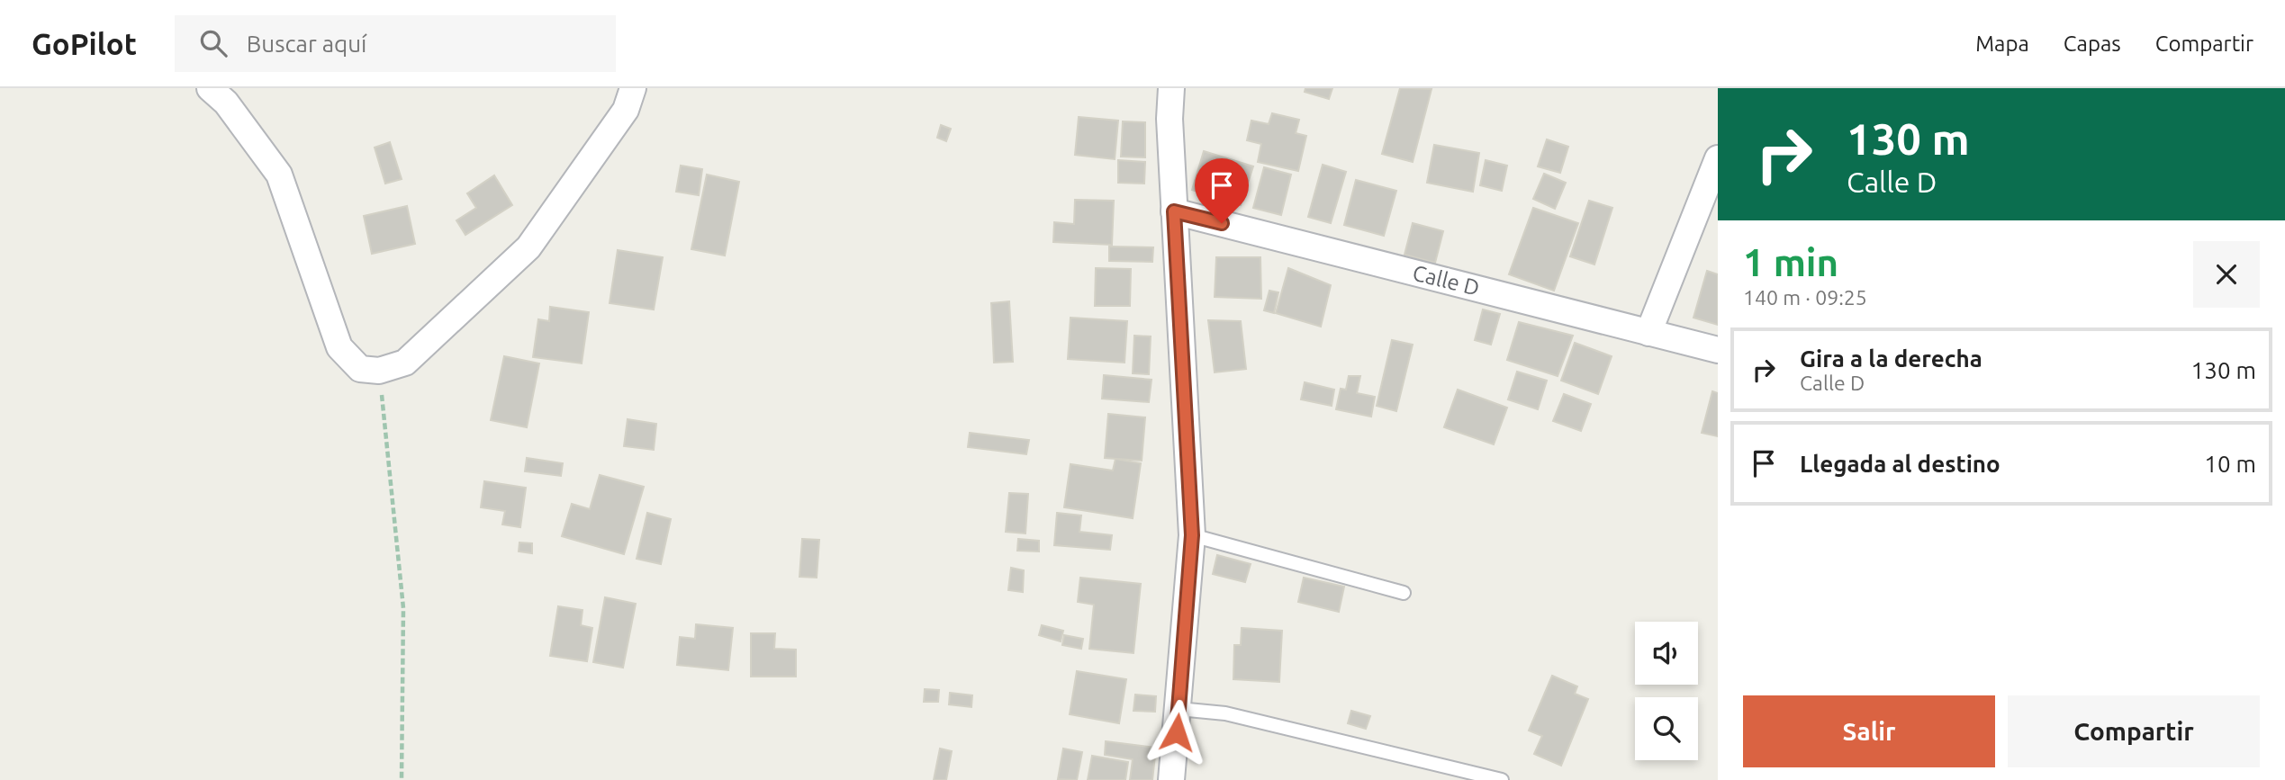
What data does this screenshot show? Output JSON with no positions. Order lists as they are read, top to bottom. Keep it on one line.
{"streets":{"street":["Calle D"]},"page":{"header":"GoPilot","search":"Buscar aquí","nav":["Mapa","Capas","Compartir"],"turn":["130 m","Calle D"],"heading":["1 min","140 m · 09:25"],"list":[{"name":"Gira a la derecha","note":"Calle D","value":"130 m"},{"name":"Llegada al destino","value":"10 m"}],"buttons":["Salir","Compartir"]}}
